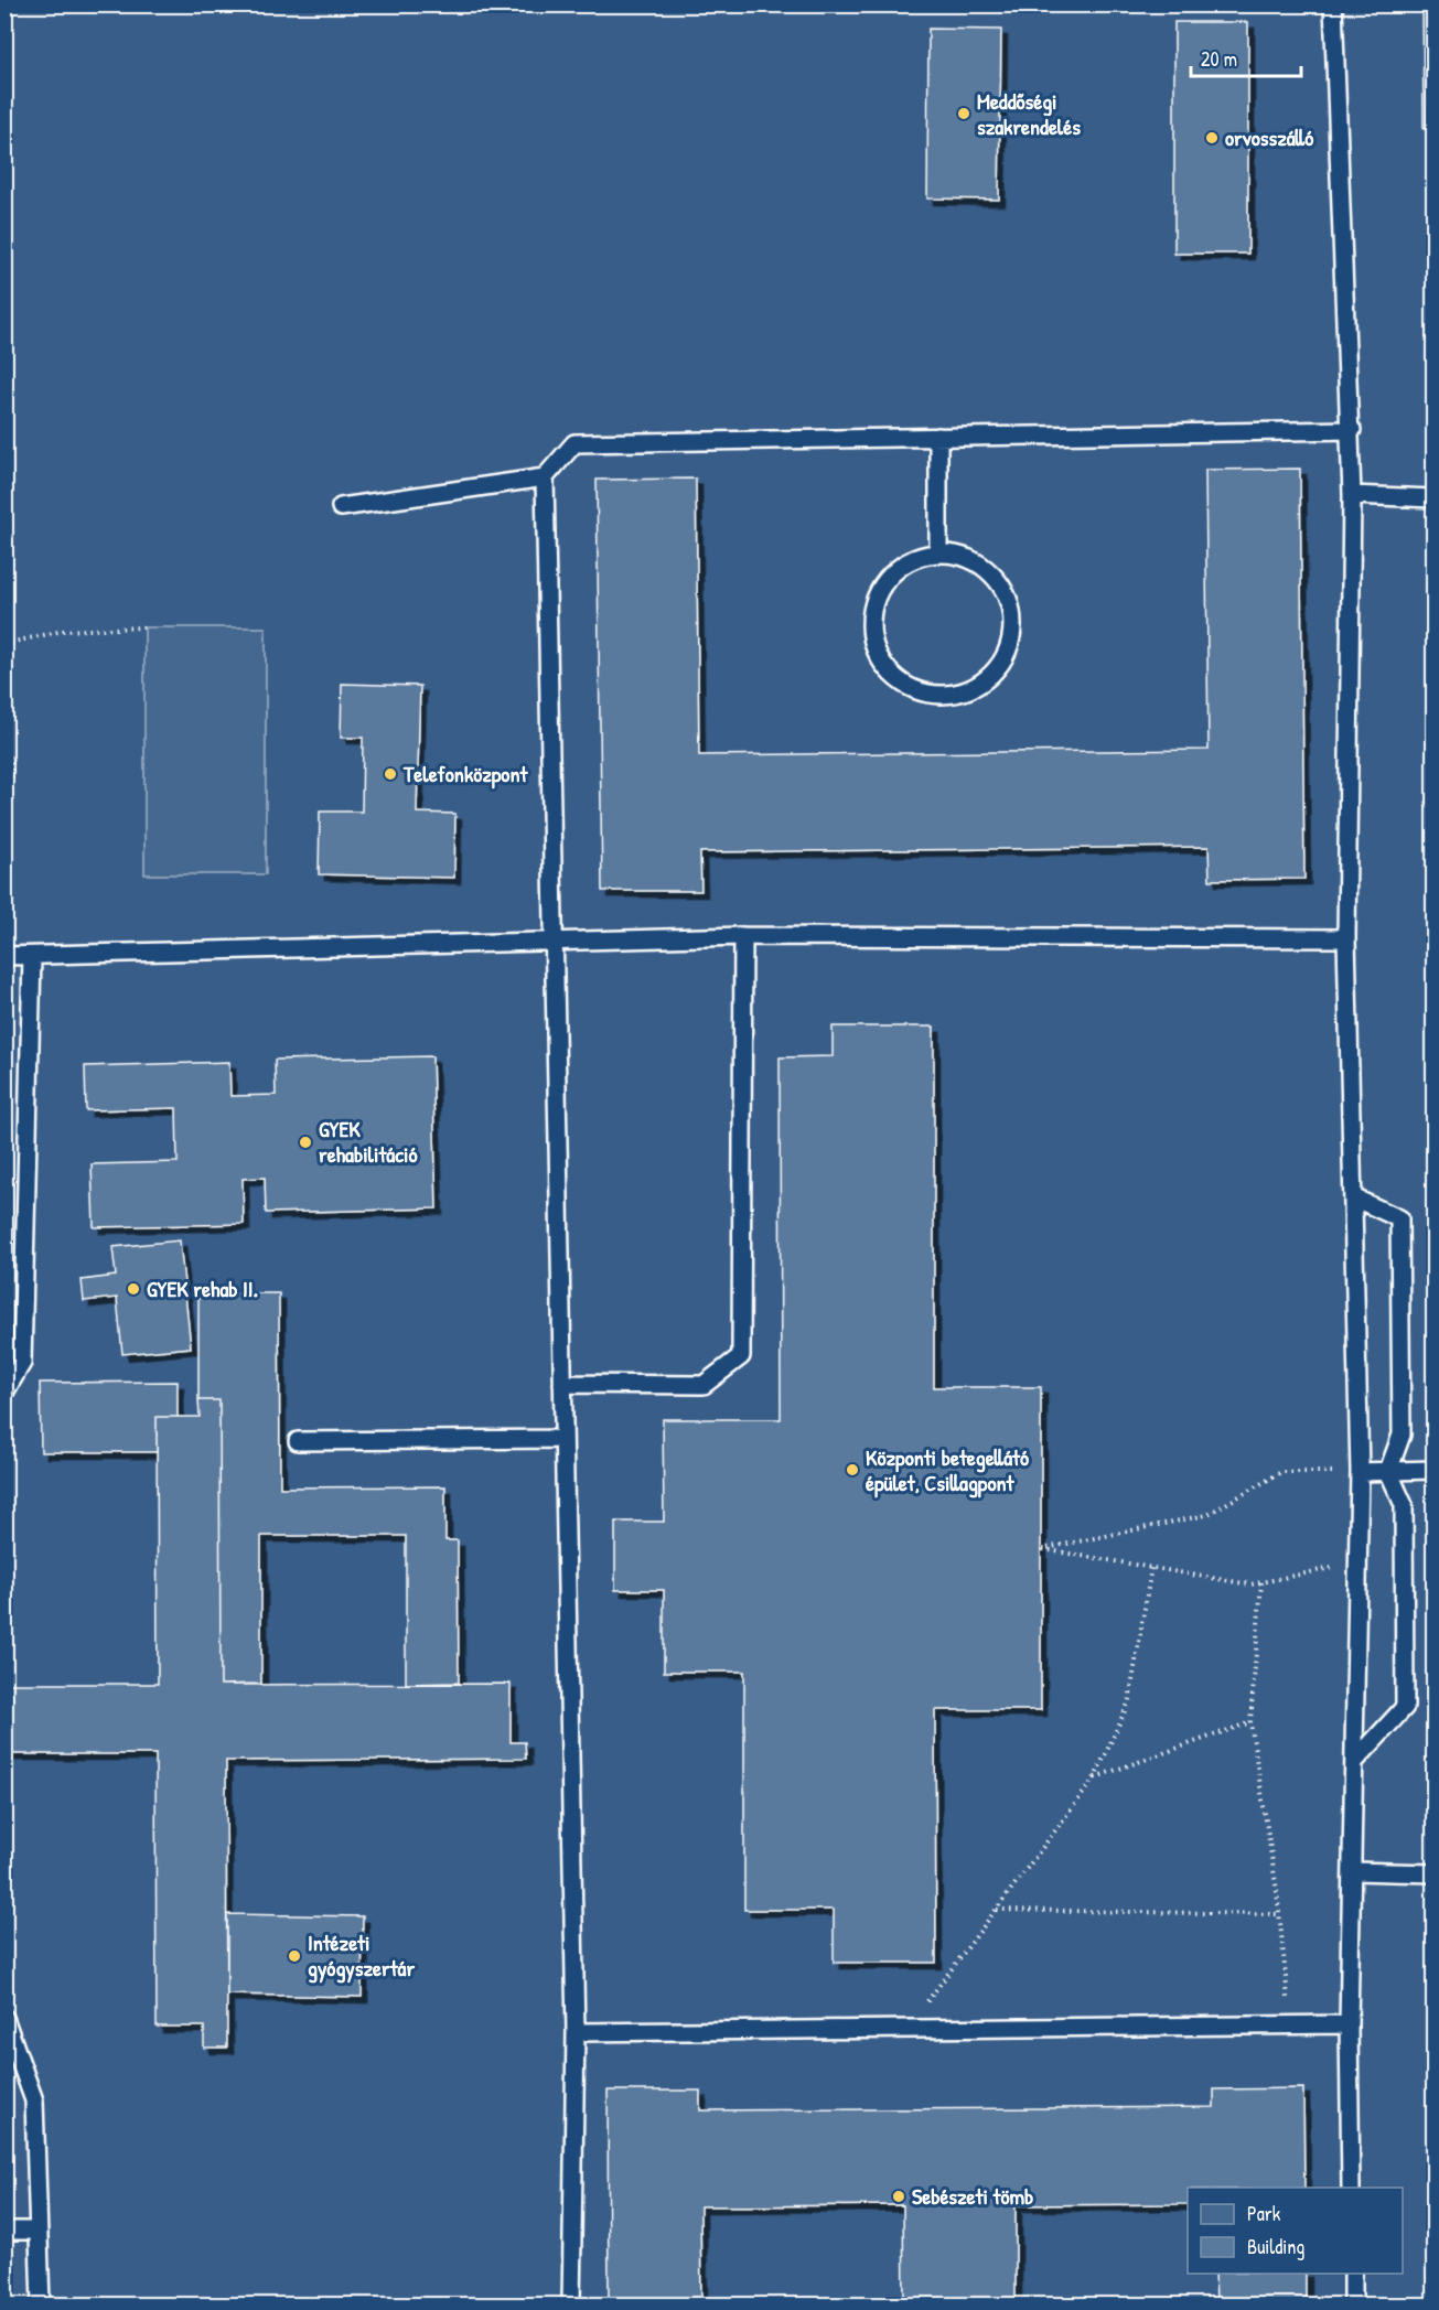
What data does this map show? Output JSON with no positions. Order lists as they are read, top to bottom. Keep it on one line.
{"places":["Meddőségi szakrendelés","orvosszálló","Telefonközpont","GYEK rehabilitáció","GYEK rehab II.","Központi betegellátó épület, Csillagpont","Intézeti gyógyszertár","Sebészeti tömb"],"legend":["Park","Building"],"scale_bar":"20 m"}
